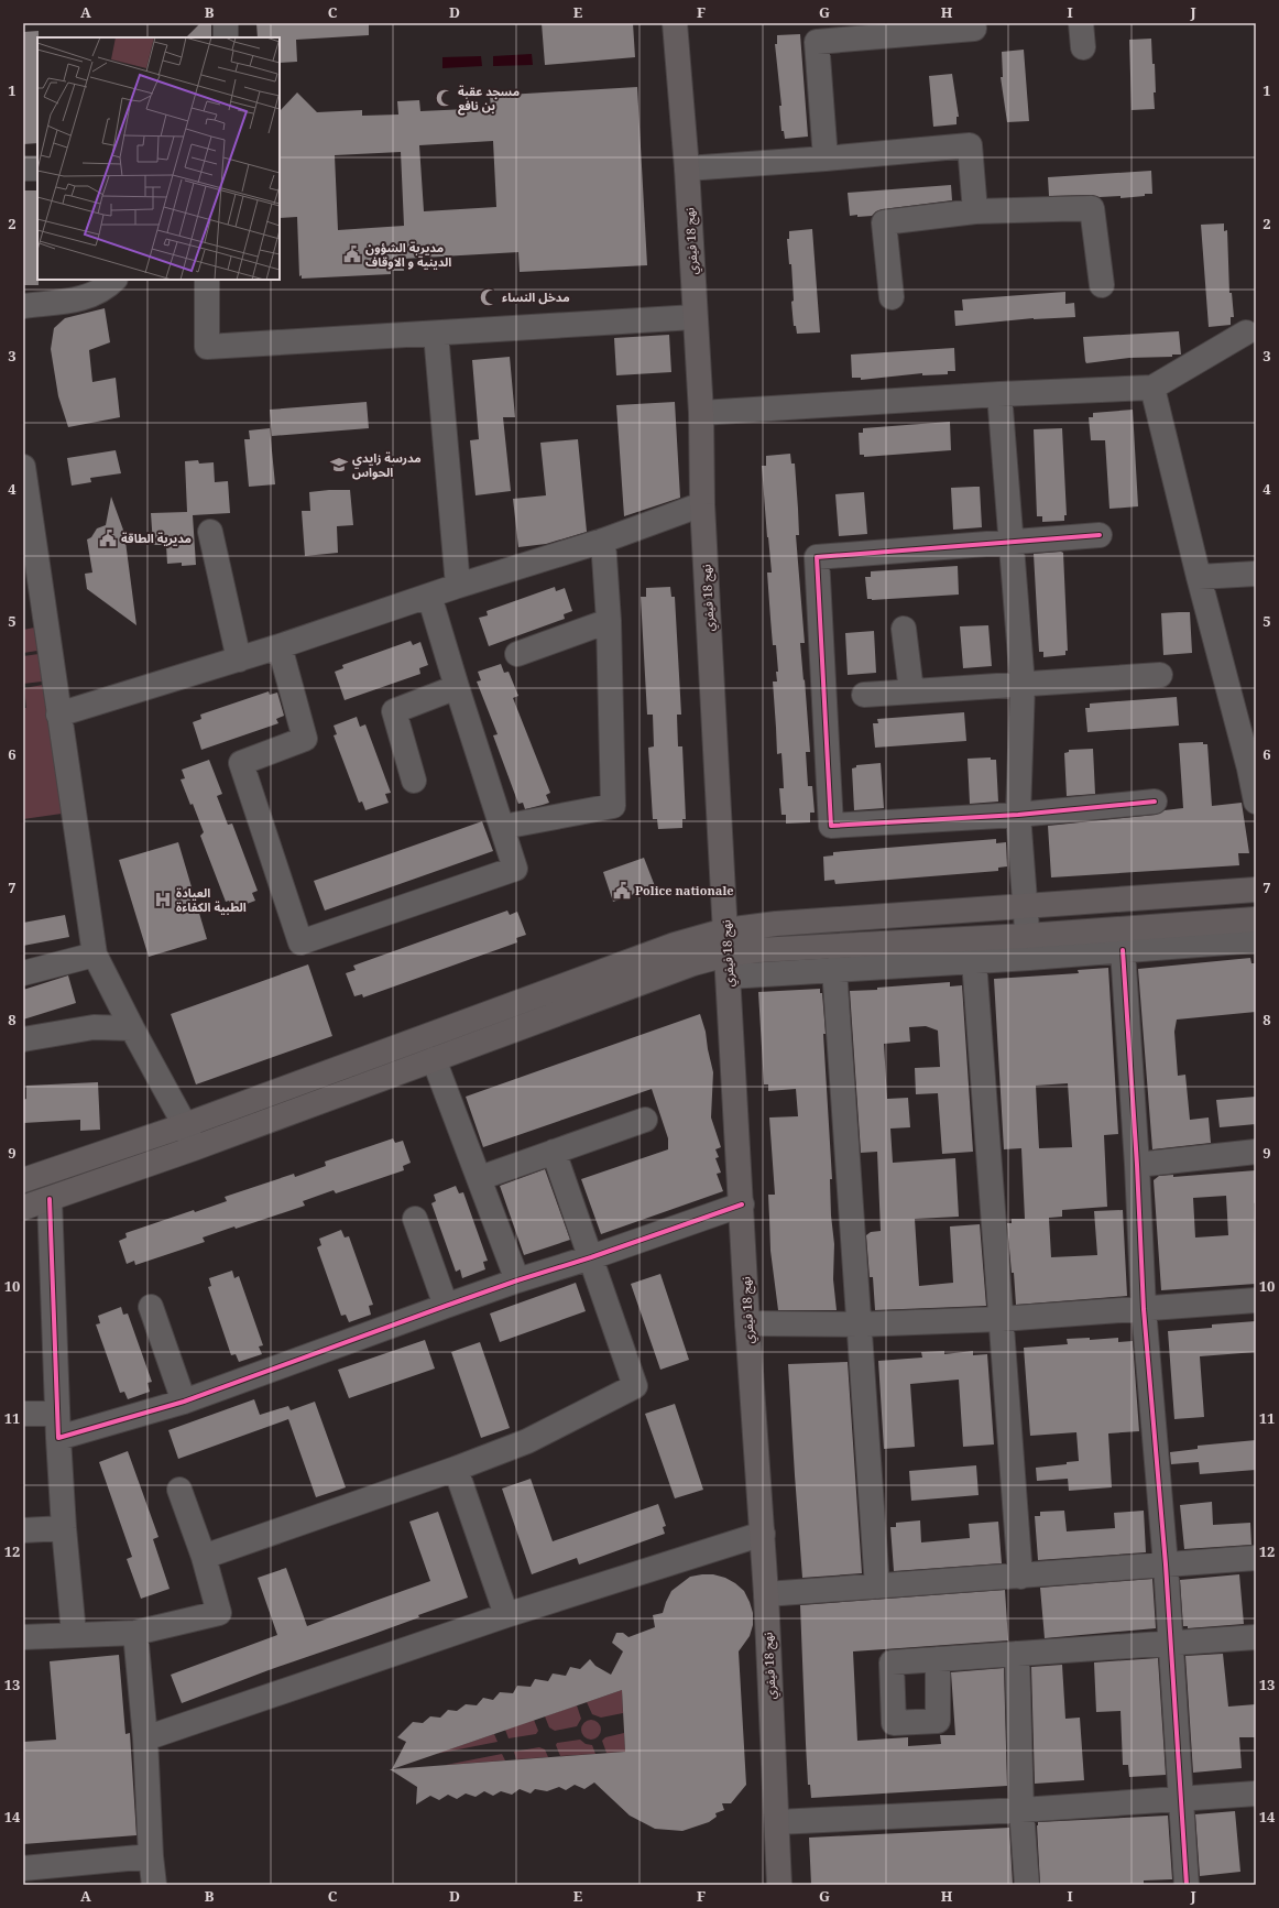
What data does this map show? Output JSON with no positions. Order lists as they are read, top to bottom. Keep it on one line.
{"streets":{"main road":["نهج 18 فيفري"]},"places":{"mosque":["مسجد عقبة بن نافع","مدخل النساء"],"public building":["مديرية الشؤون الدينية و الاوقاف","مديرية الطاقة","Police nationale"],"school or university":["مدرسة زايدي الحواس"],"hospital":["العيادة الطبية الكفاءة"]},"grid":{"columns":["A","B","C","D","E","F","G","H","I","J"],"rows":["1","2","3","4","5","6","7","8","9","10","11","12","13","14"]}}
